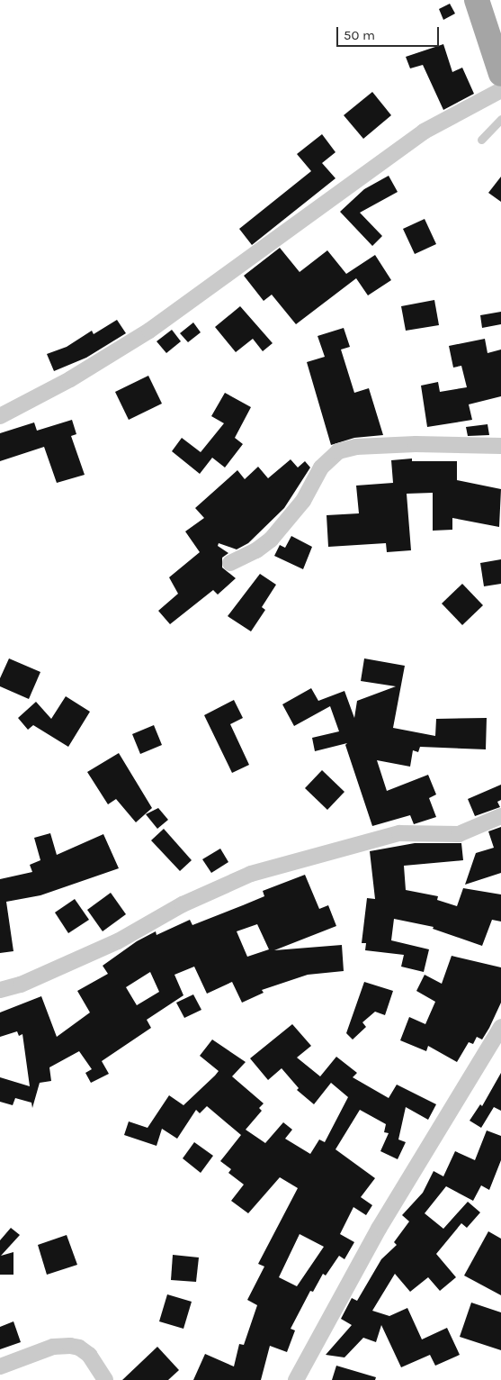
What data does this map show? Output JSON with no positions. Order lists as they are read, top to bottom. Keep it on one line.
{"scale_bar":"50 m"}
